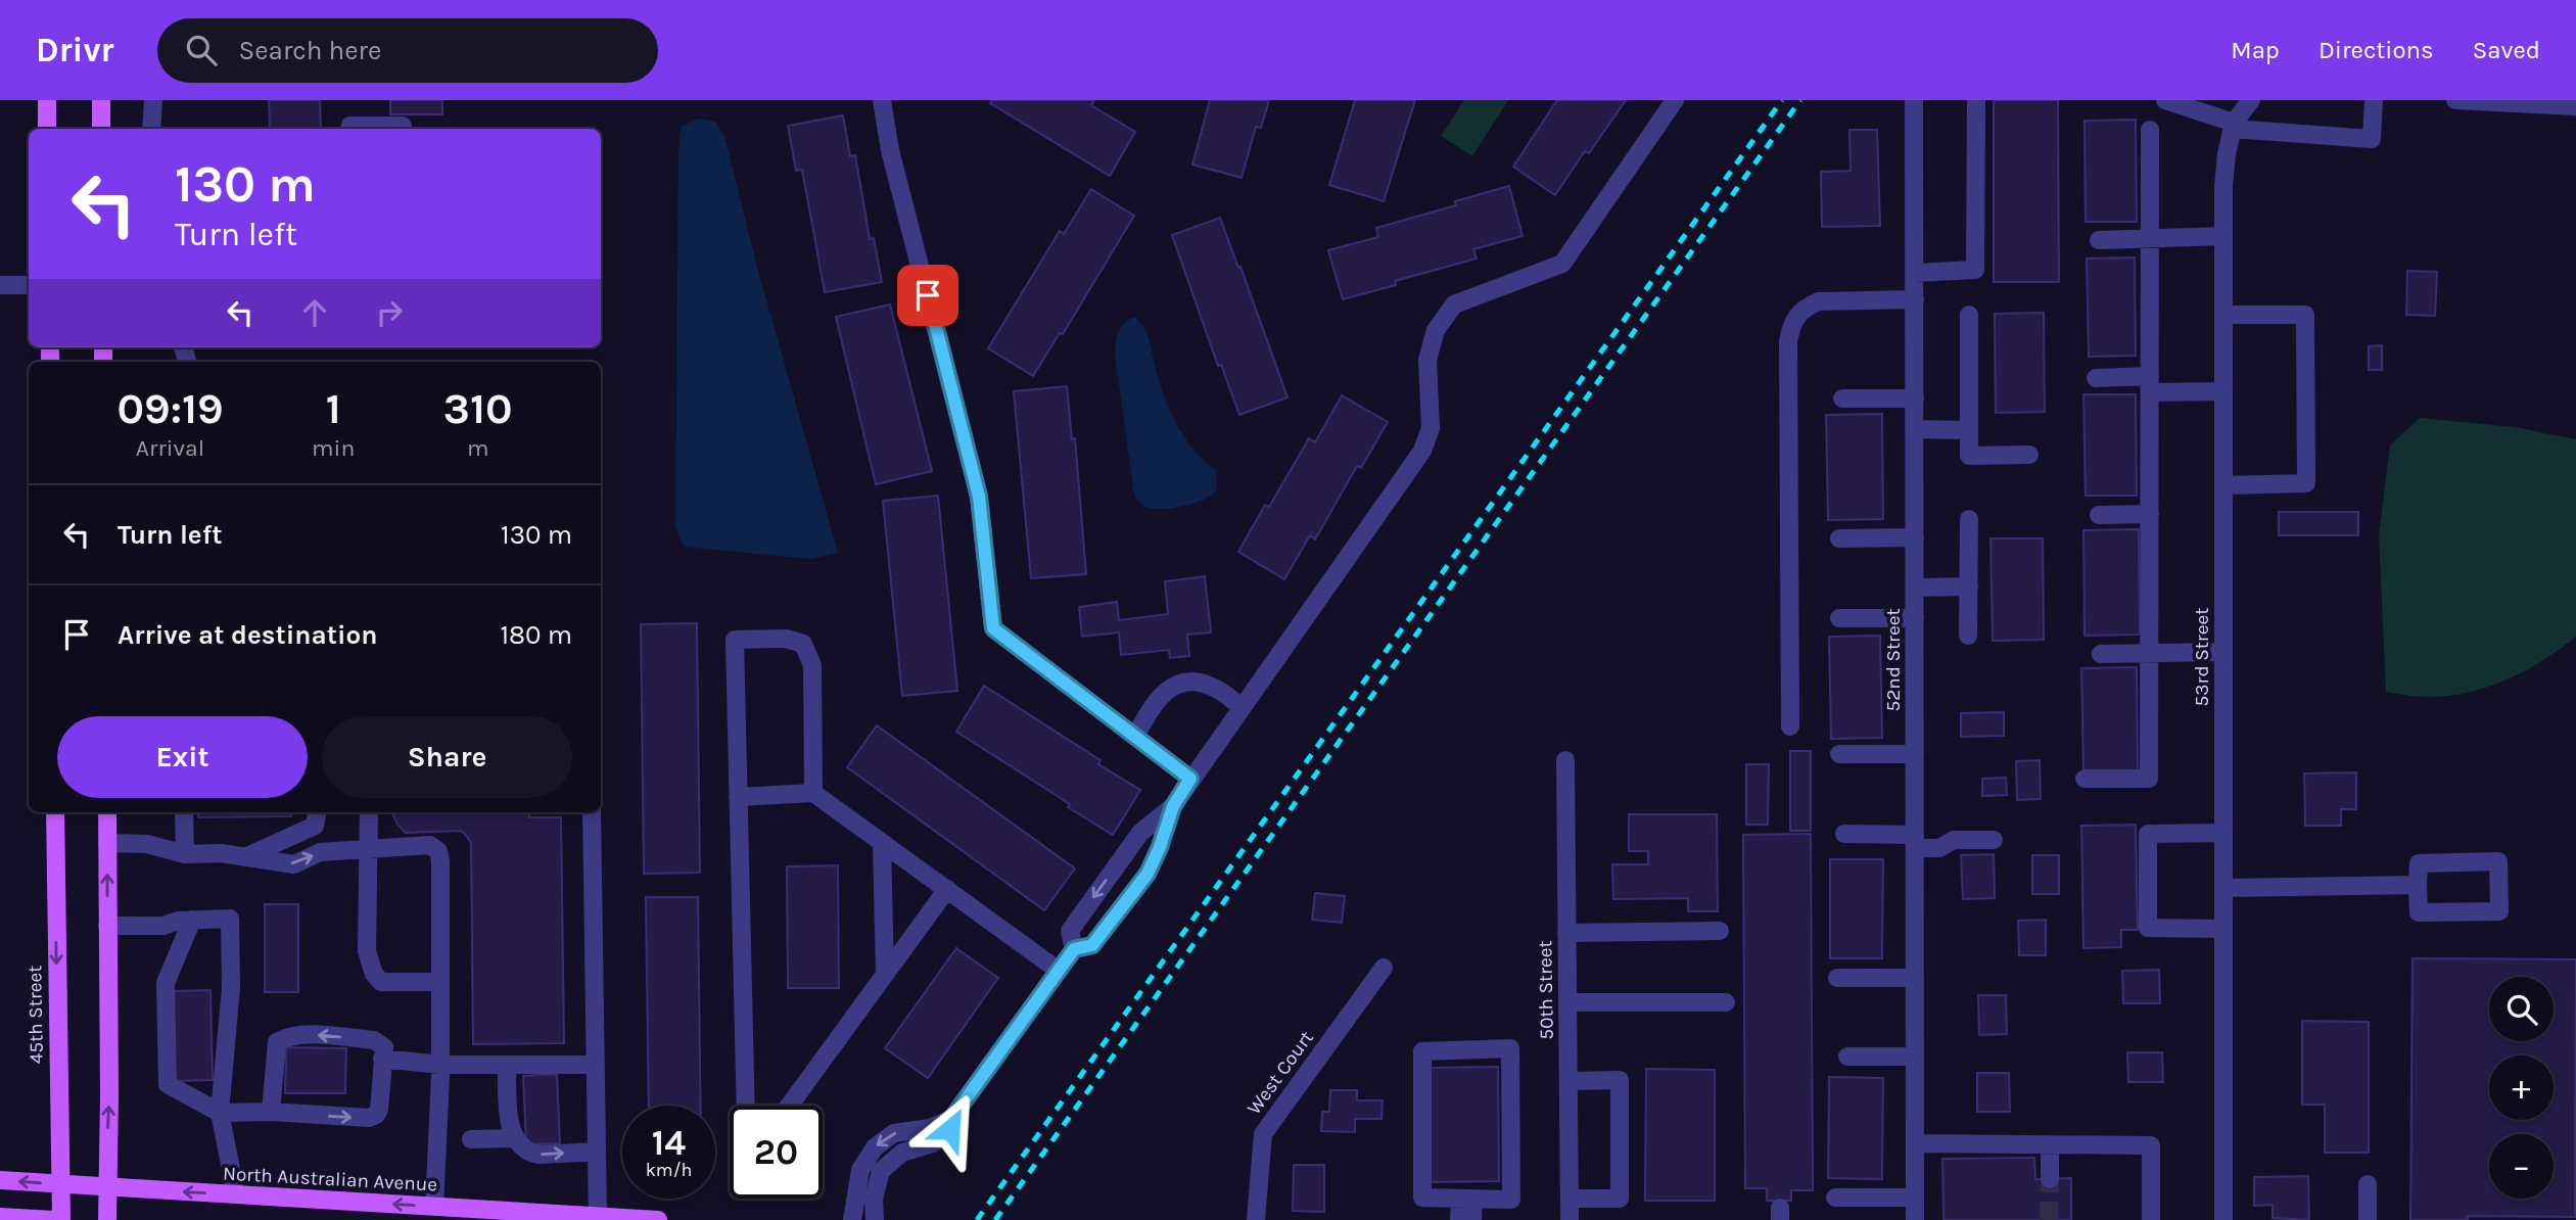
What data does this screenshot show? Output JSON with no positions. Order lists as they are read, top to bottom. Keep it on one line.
{"streets":{"main road":["45th Street","North Australian Avenue"],"street":["53rd Street","52nd Street","50th Street","West Court"]},"crossings":[["45th Street","North Australian Avenue"]],"one_way":["North Australian Avenue"],"page":{"header":"Drivr","search":"Search here","nav":["Map","Directions","Saved"],"turn":["130 m","Turn left"],"eta":["09:19","Arrival","1","min","310","m"],"list":[{"name":"Turn left","value":"130 m"},{"name":"Arrive at destination","value":"180 m"}],"buttons":["Exit","Share"],"map_buttons":["+","−"],"speed":"14 km/h","limit":"20"}}
